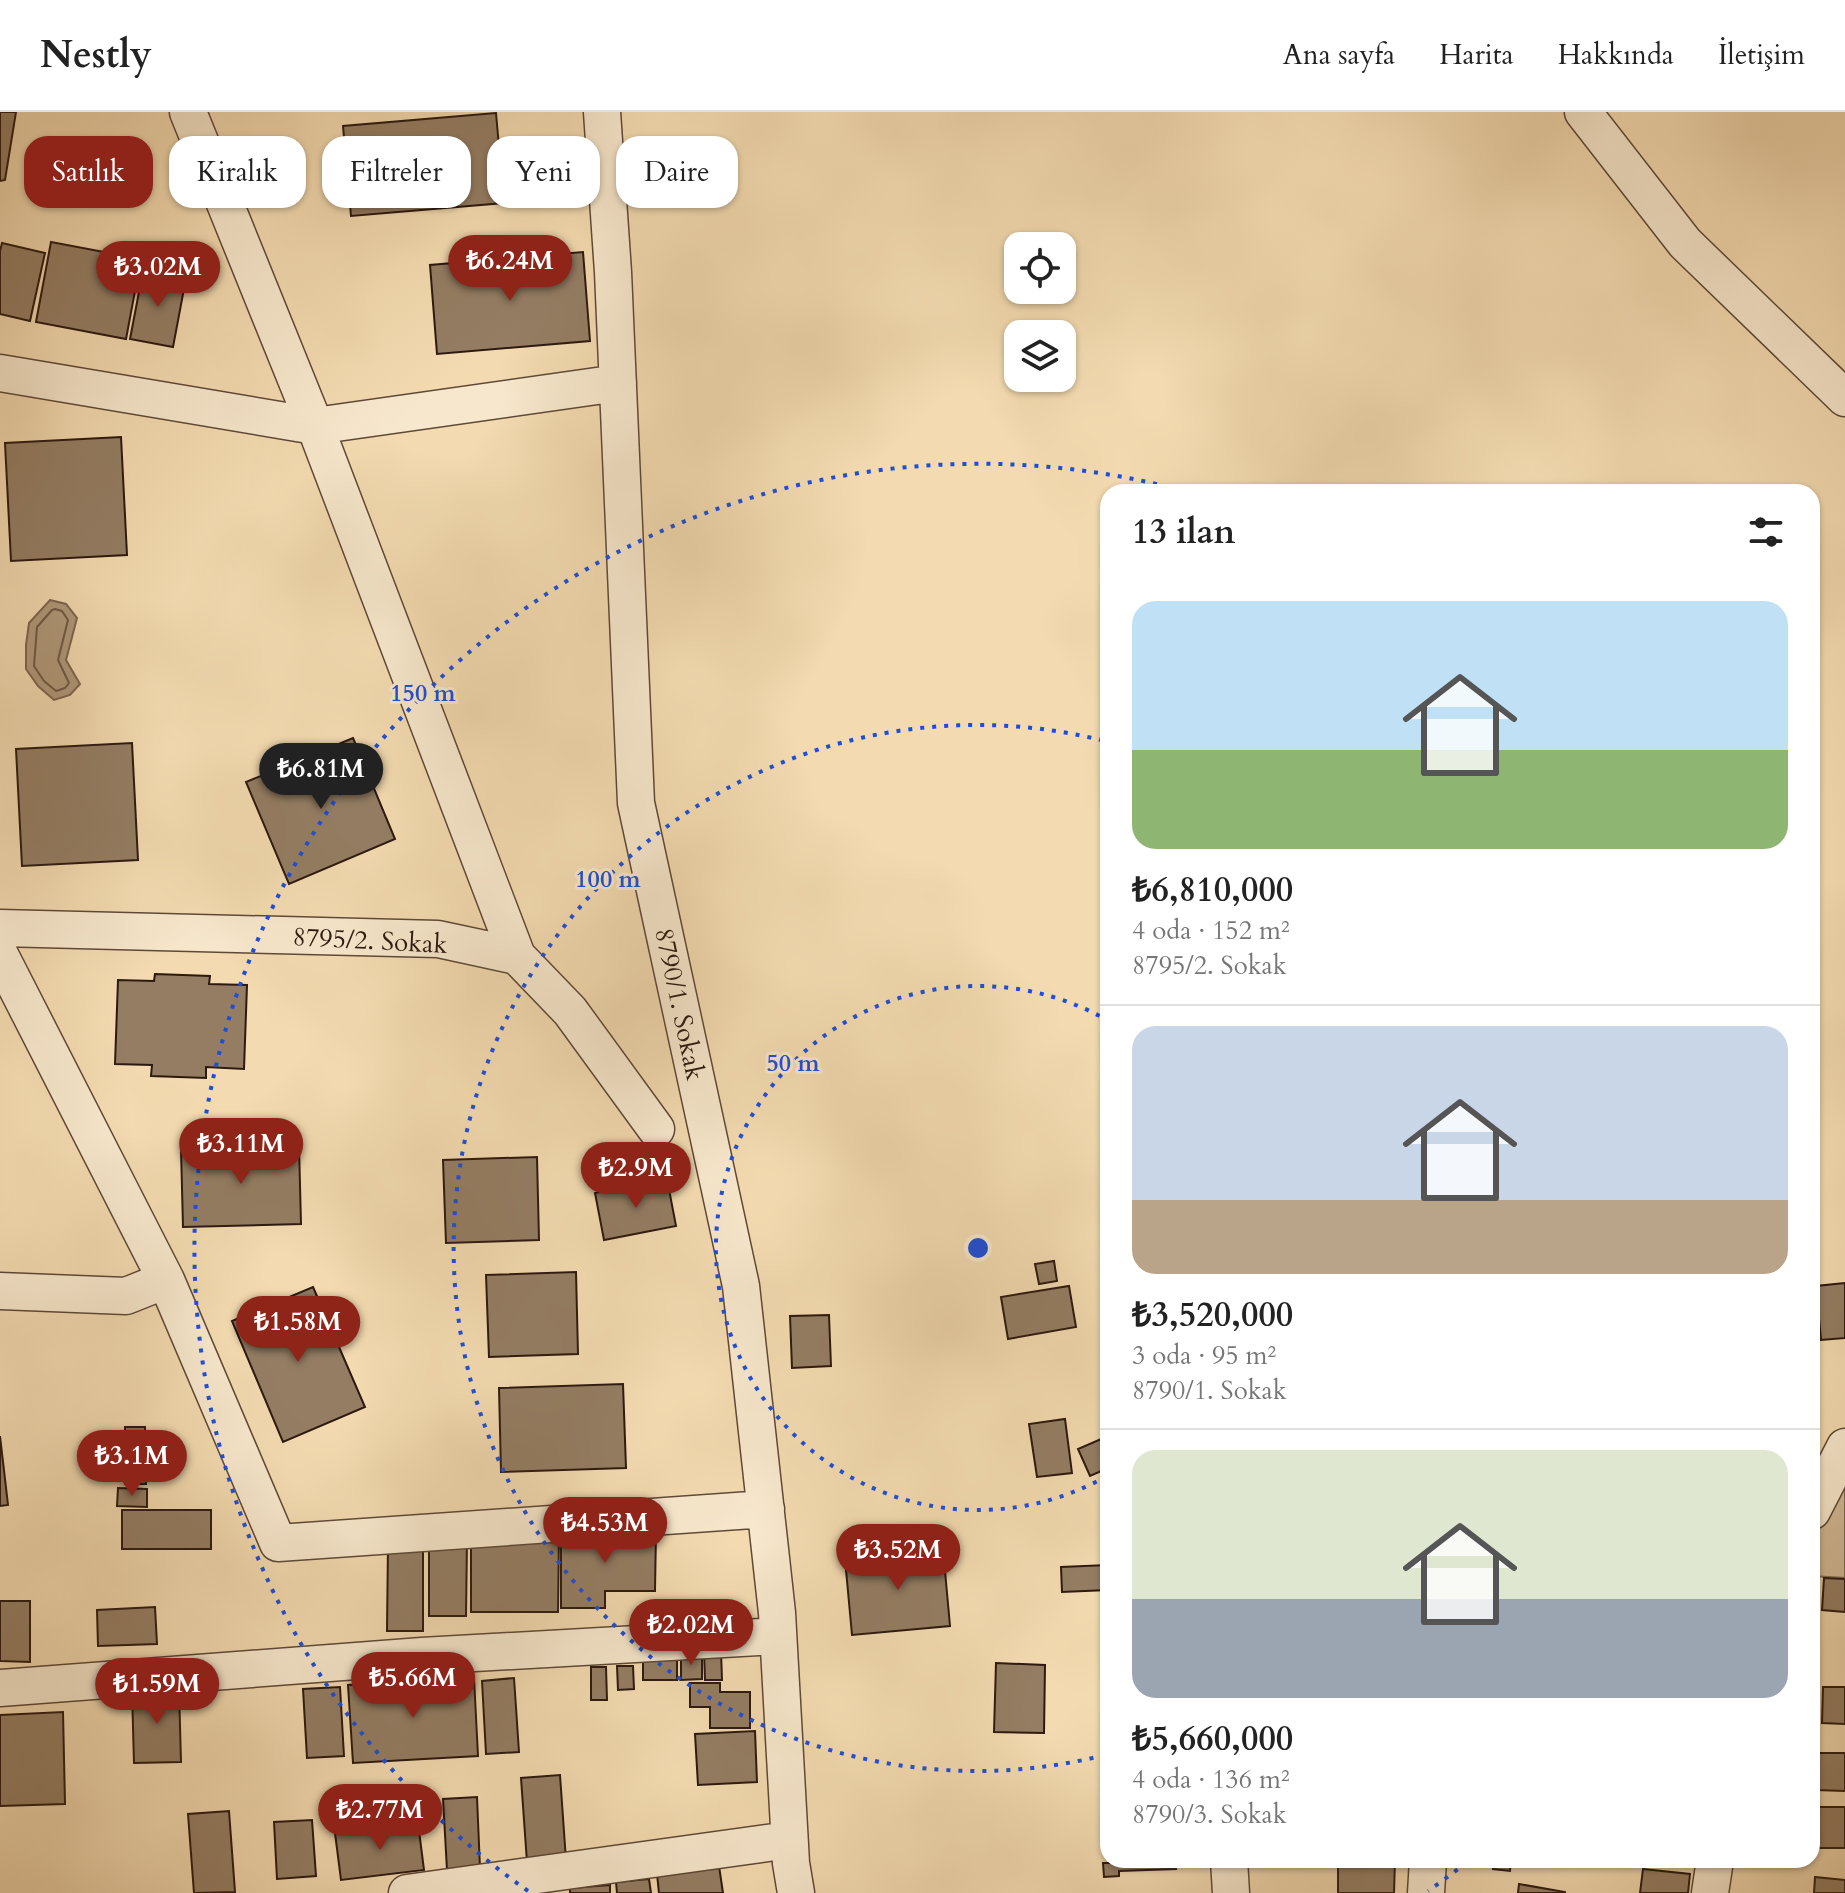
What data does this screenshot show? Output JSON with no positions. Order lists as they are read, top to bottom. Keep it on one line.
{"streets":{"street":["8795/2. Sokak","8790/1. Sokak"]},"page":{"header":"Nestly","nav":["Ana sayfa","Harita","Hakkında","İletişim"],"chip":["Satılık","Kiralık","Filtreler","Yeni","Daire"],"price":["₺6.24M","₺3.02M","₺6.81M","₺3.11M","₺2.9M","₺1.58M","₺3.1M","₺4.53M","₺3.52M","₺2.02M","₺5.66M","₺1.59M","₺2.77M"],"heading":"13 ilan","list":[{"name":"₺6,810,000","note":"4 oda · 152 m² · 8795/2. Sokak"},{"name":"₺3,520,000","note":"3 oda · 95 m² · 8790/1. Sokak"},{"name":"₺5,660,000","note":"4 oda · 136 m² · 8790/3. Sokak"}]},"rings":["150 m","100 m","50 m"]}
